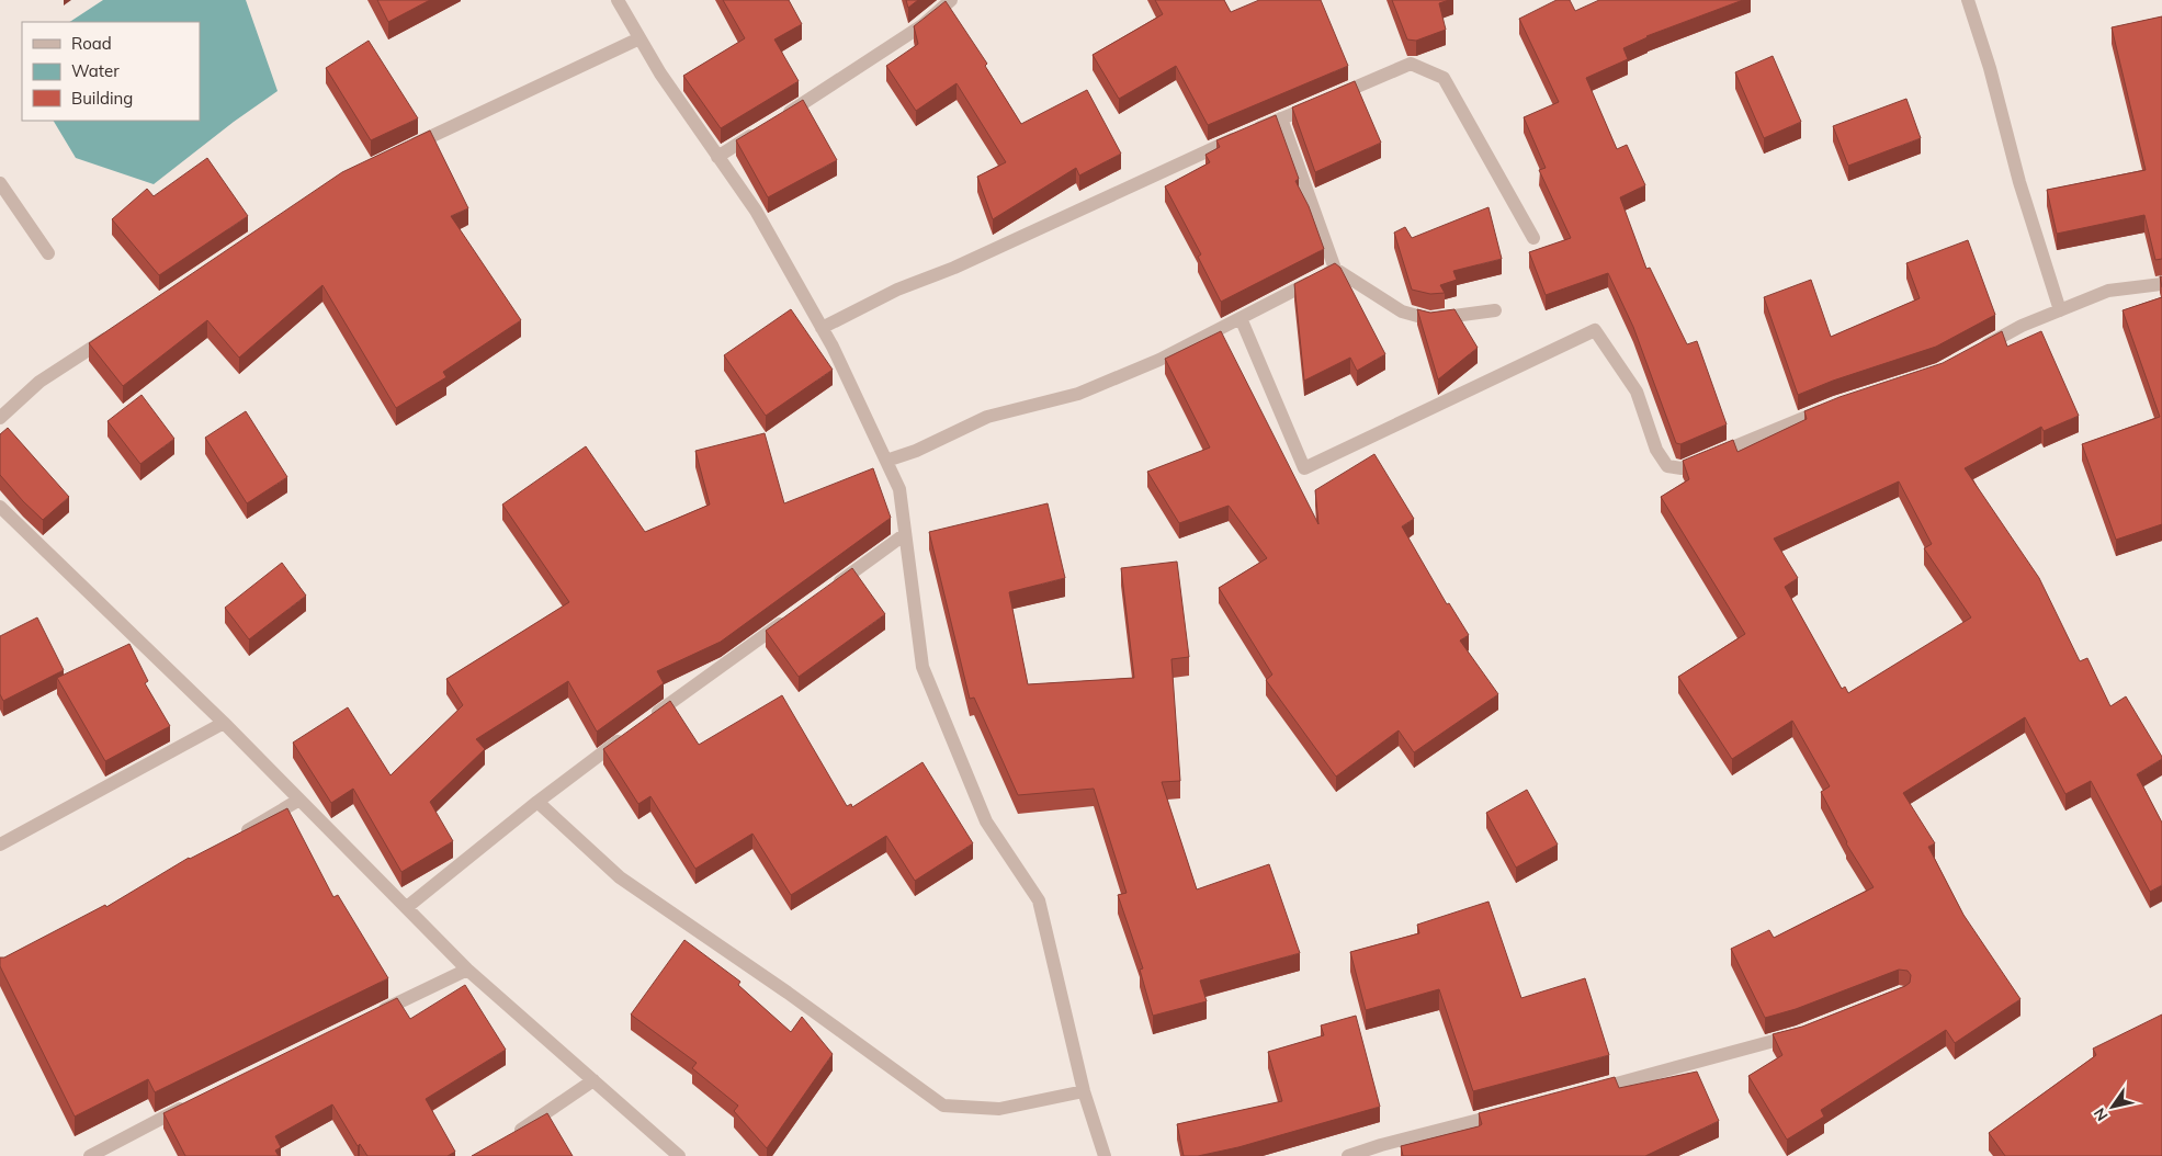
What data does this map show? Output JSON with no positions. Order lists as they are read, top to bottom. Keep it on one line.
{"legend":["Road","Water","Building"],"north":"bottom left"}
